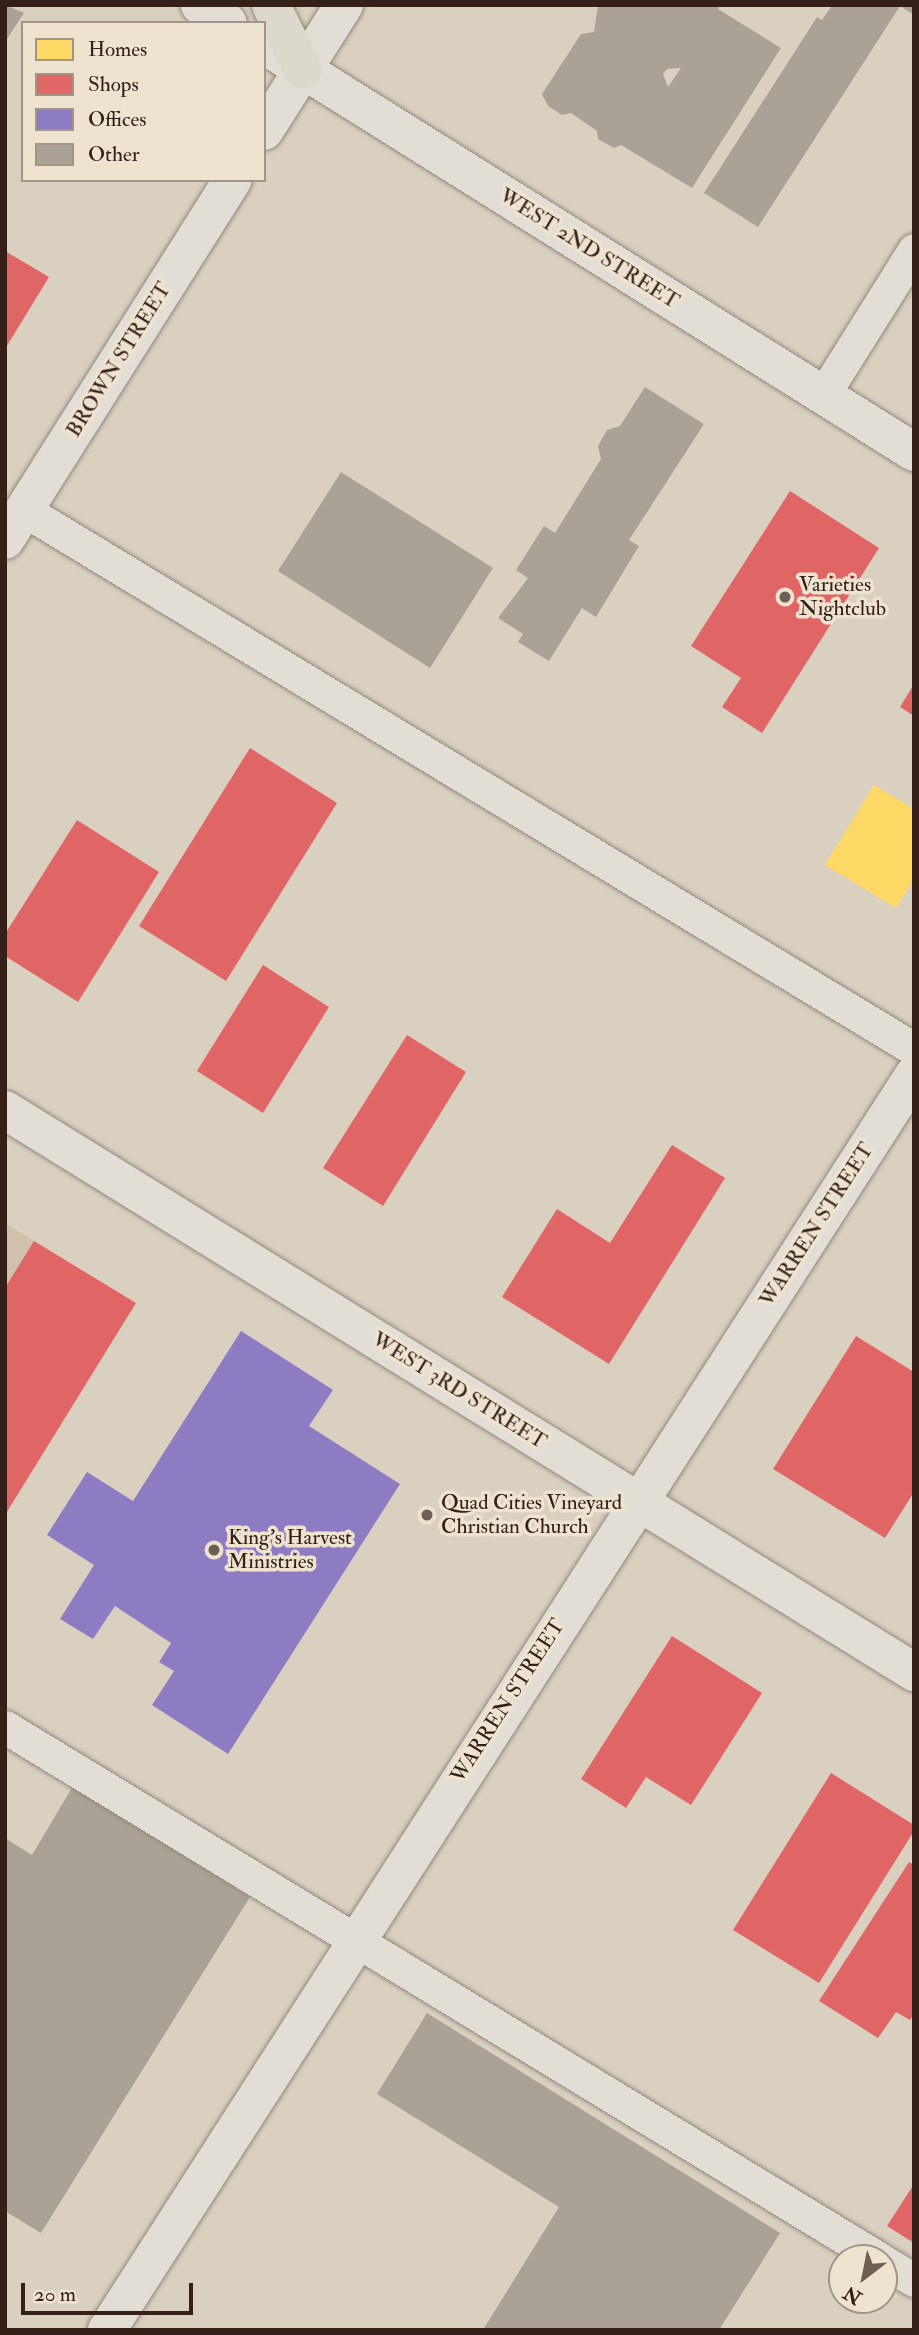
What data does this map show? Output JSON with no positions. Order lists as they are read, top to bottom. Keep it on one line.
{"streets":{"street":["WEST 2ND STREET","BROWN STREET","WARREN STREET","WEST 3RD STREET"]},"crossings":[["WARREN STREET","WEST 3RD STREET"]],"places":["Varieties Nightclub","Quad Cities Vineyard Christian Church","King’s Harvest Ministries"],"legend":["Homes","Shops","Offices","Other"],"scale_bar":"20 m","north":"bottom left"}
